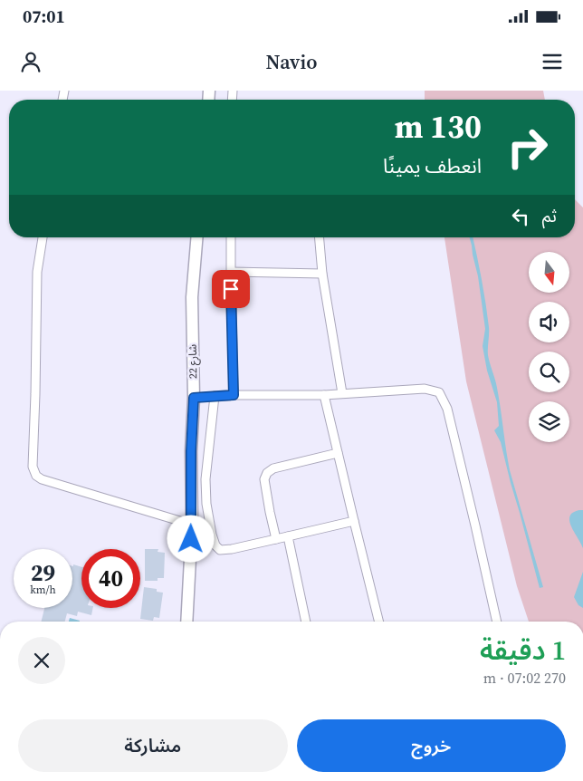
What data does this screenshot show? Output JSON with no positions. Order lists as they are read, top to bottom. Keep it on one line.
{"streets":{"street":["شارع 22"]},"north":"bottom","page":{"status":"07:01","header":"Navio","turn":["130 m","انعطف يمينًا"],"then":"ثم","speed":"29 km/h","limit":"40","heading":["1 دقيقة","270 m · 07:02"],"buttons":["خروج","مشاركة"]}}
